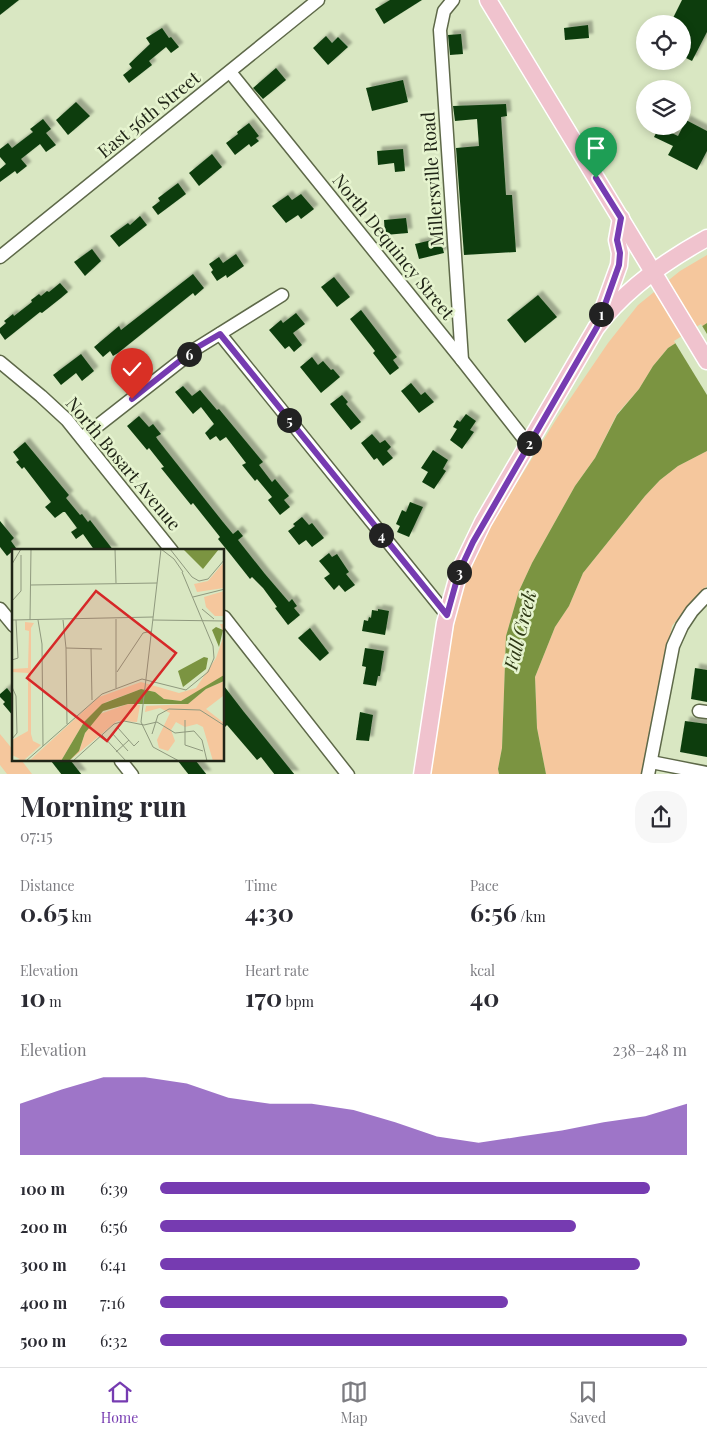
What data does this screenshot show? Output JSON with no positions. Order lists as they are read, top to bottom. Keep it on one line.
{"streets":{"street":["East 56th Street","Millersville Road","North Dequincy Street","North Bosart Avenue"]},"crossings":[["East 56th Street","North Dequincy Street"],["Millersville Road","North Dequincy Street"]],"water":["Fall Creek"],"page":{"pins":["1","6","5","2","4","3"],"heading":["Morning run","07:15"],"stats":[["Distance","0.65 km"],["Time","4:30"],["Pace","6:56 /km"],["Elevation","10 m"],["Heart rate","170 bpm"],["kcal","40"]],"chart":["Elevation","238–248 m"],"list":[{"name":"100 m","note":"6:39"},{"name":"200 m","note":"6:56"},{"name":"300 m","note":"6:41"},{"name":"400 m","note":"7:16"},{"name":"500 m","note":"6:32"}],"tabs":["Home","Map","Saved"]}}
